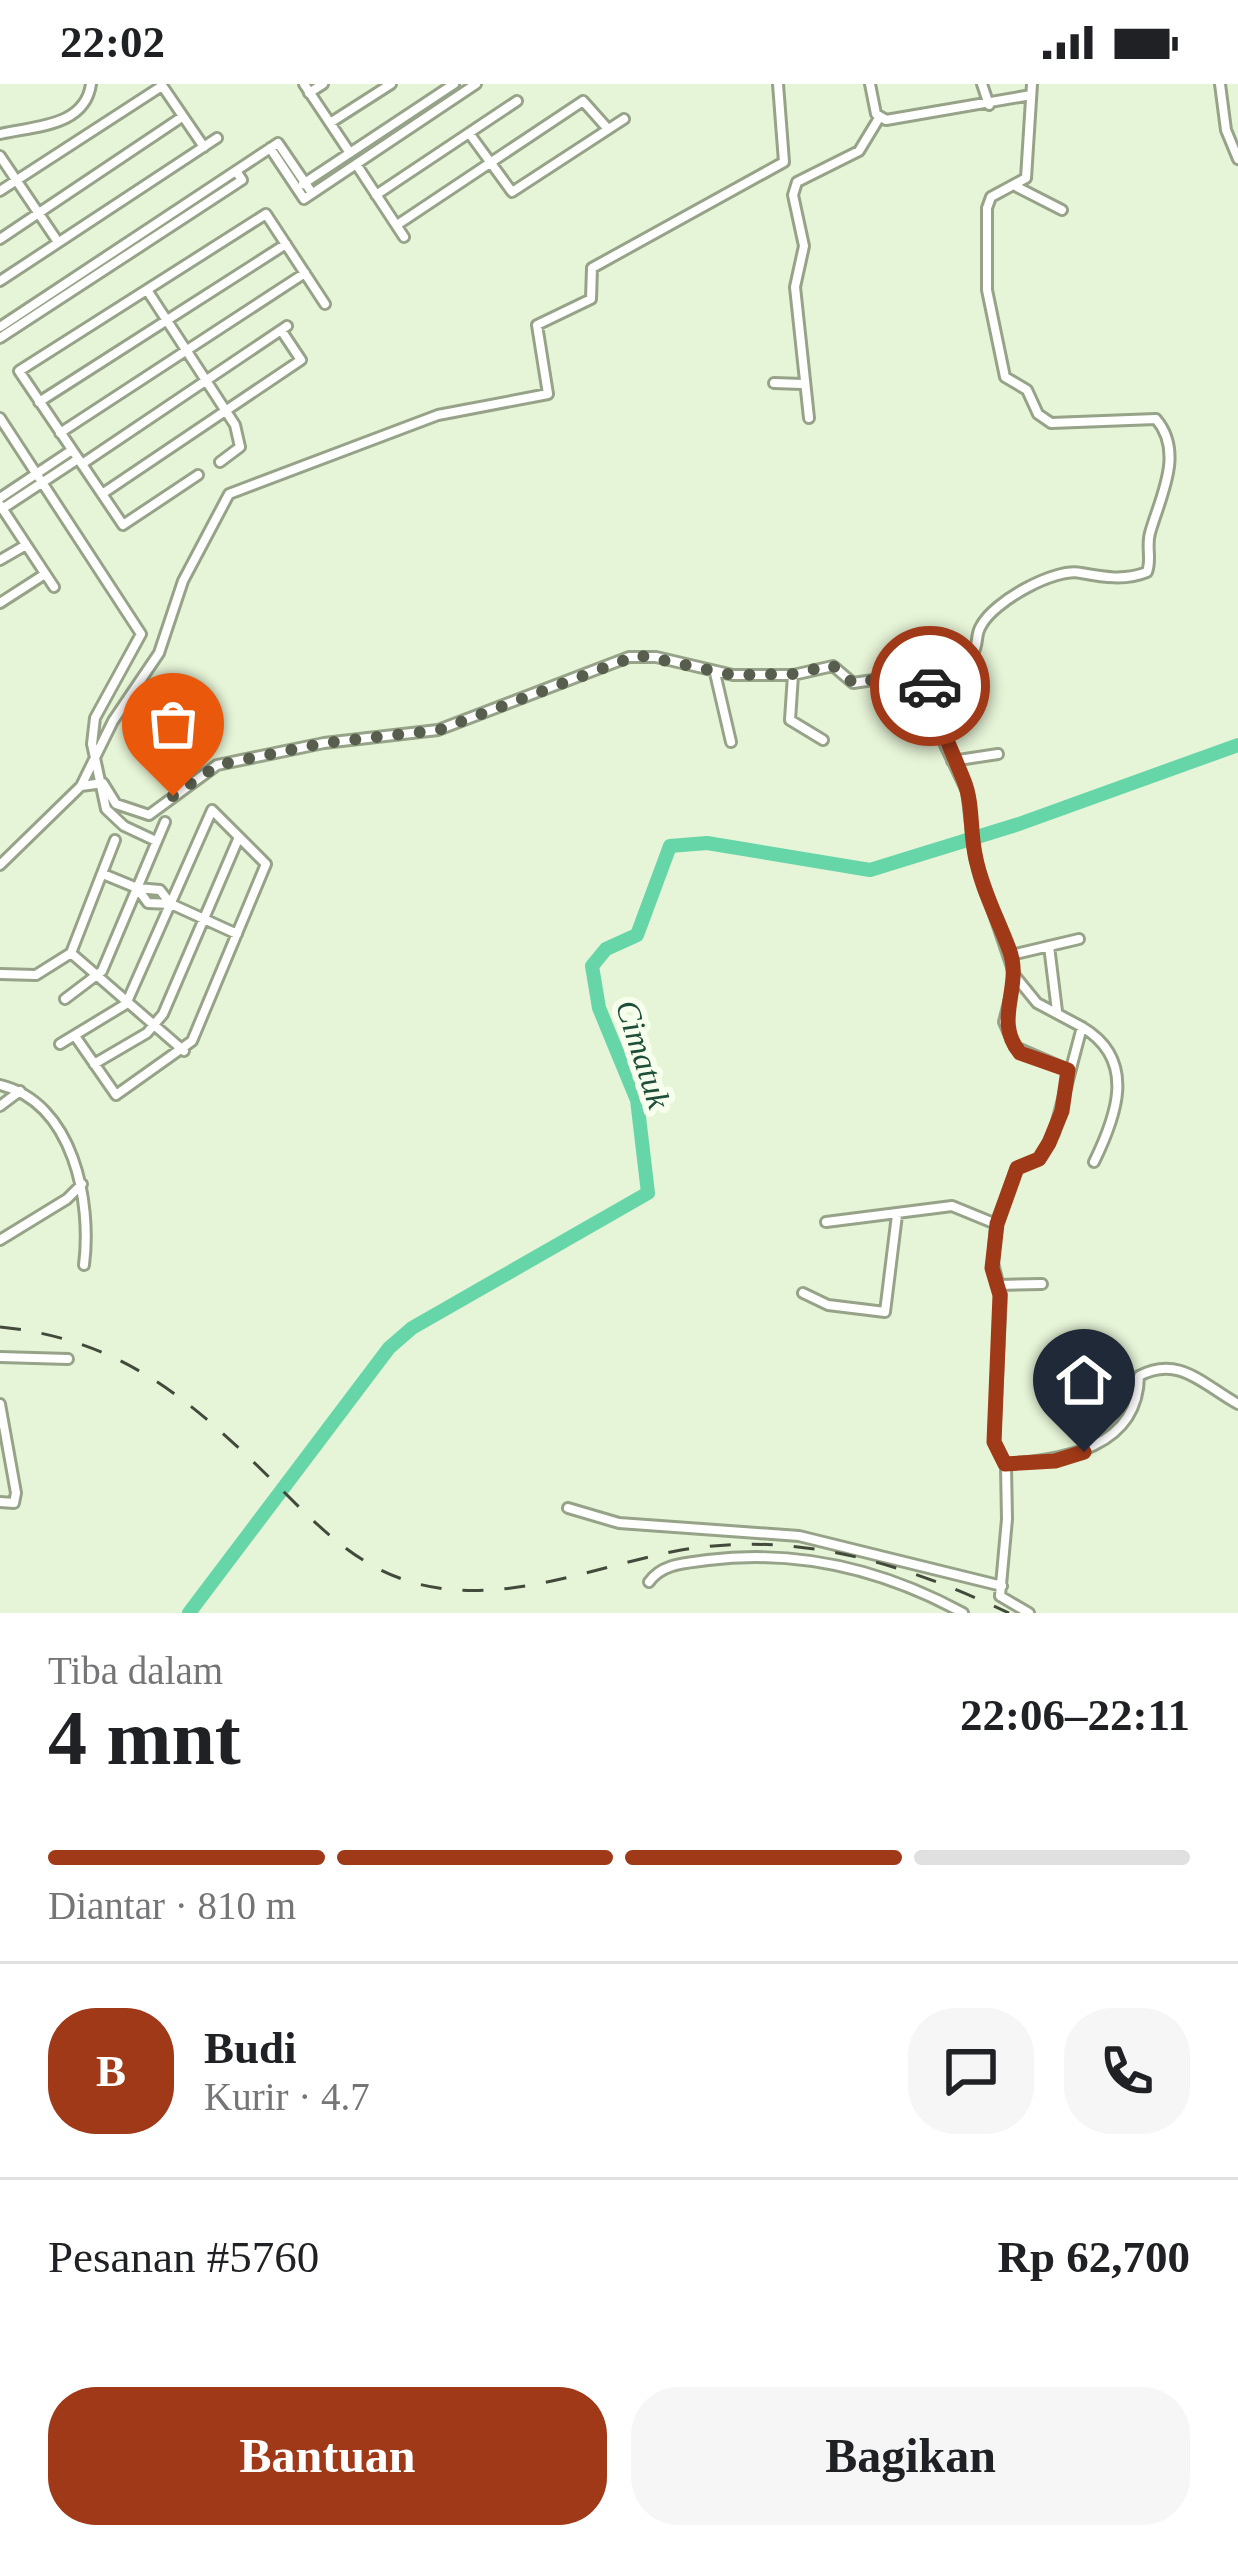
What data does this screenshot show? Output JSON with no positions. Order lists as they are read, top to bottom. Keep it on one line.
{"water":["Cimatuk"],"page":{"status":"22:02","heading":["4 mnt","Tiba dalam","22:06–22:11"],"panel":["Budi","Kurir · 4.7","Pesanan #5760","Rp 62,700"],"bar":"Diantar · 810 m","round":"B","buttons":["Bantuan","Bagikan"]}}
